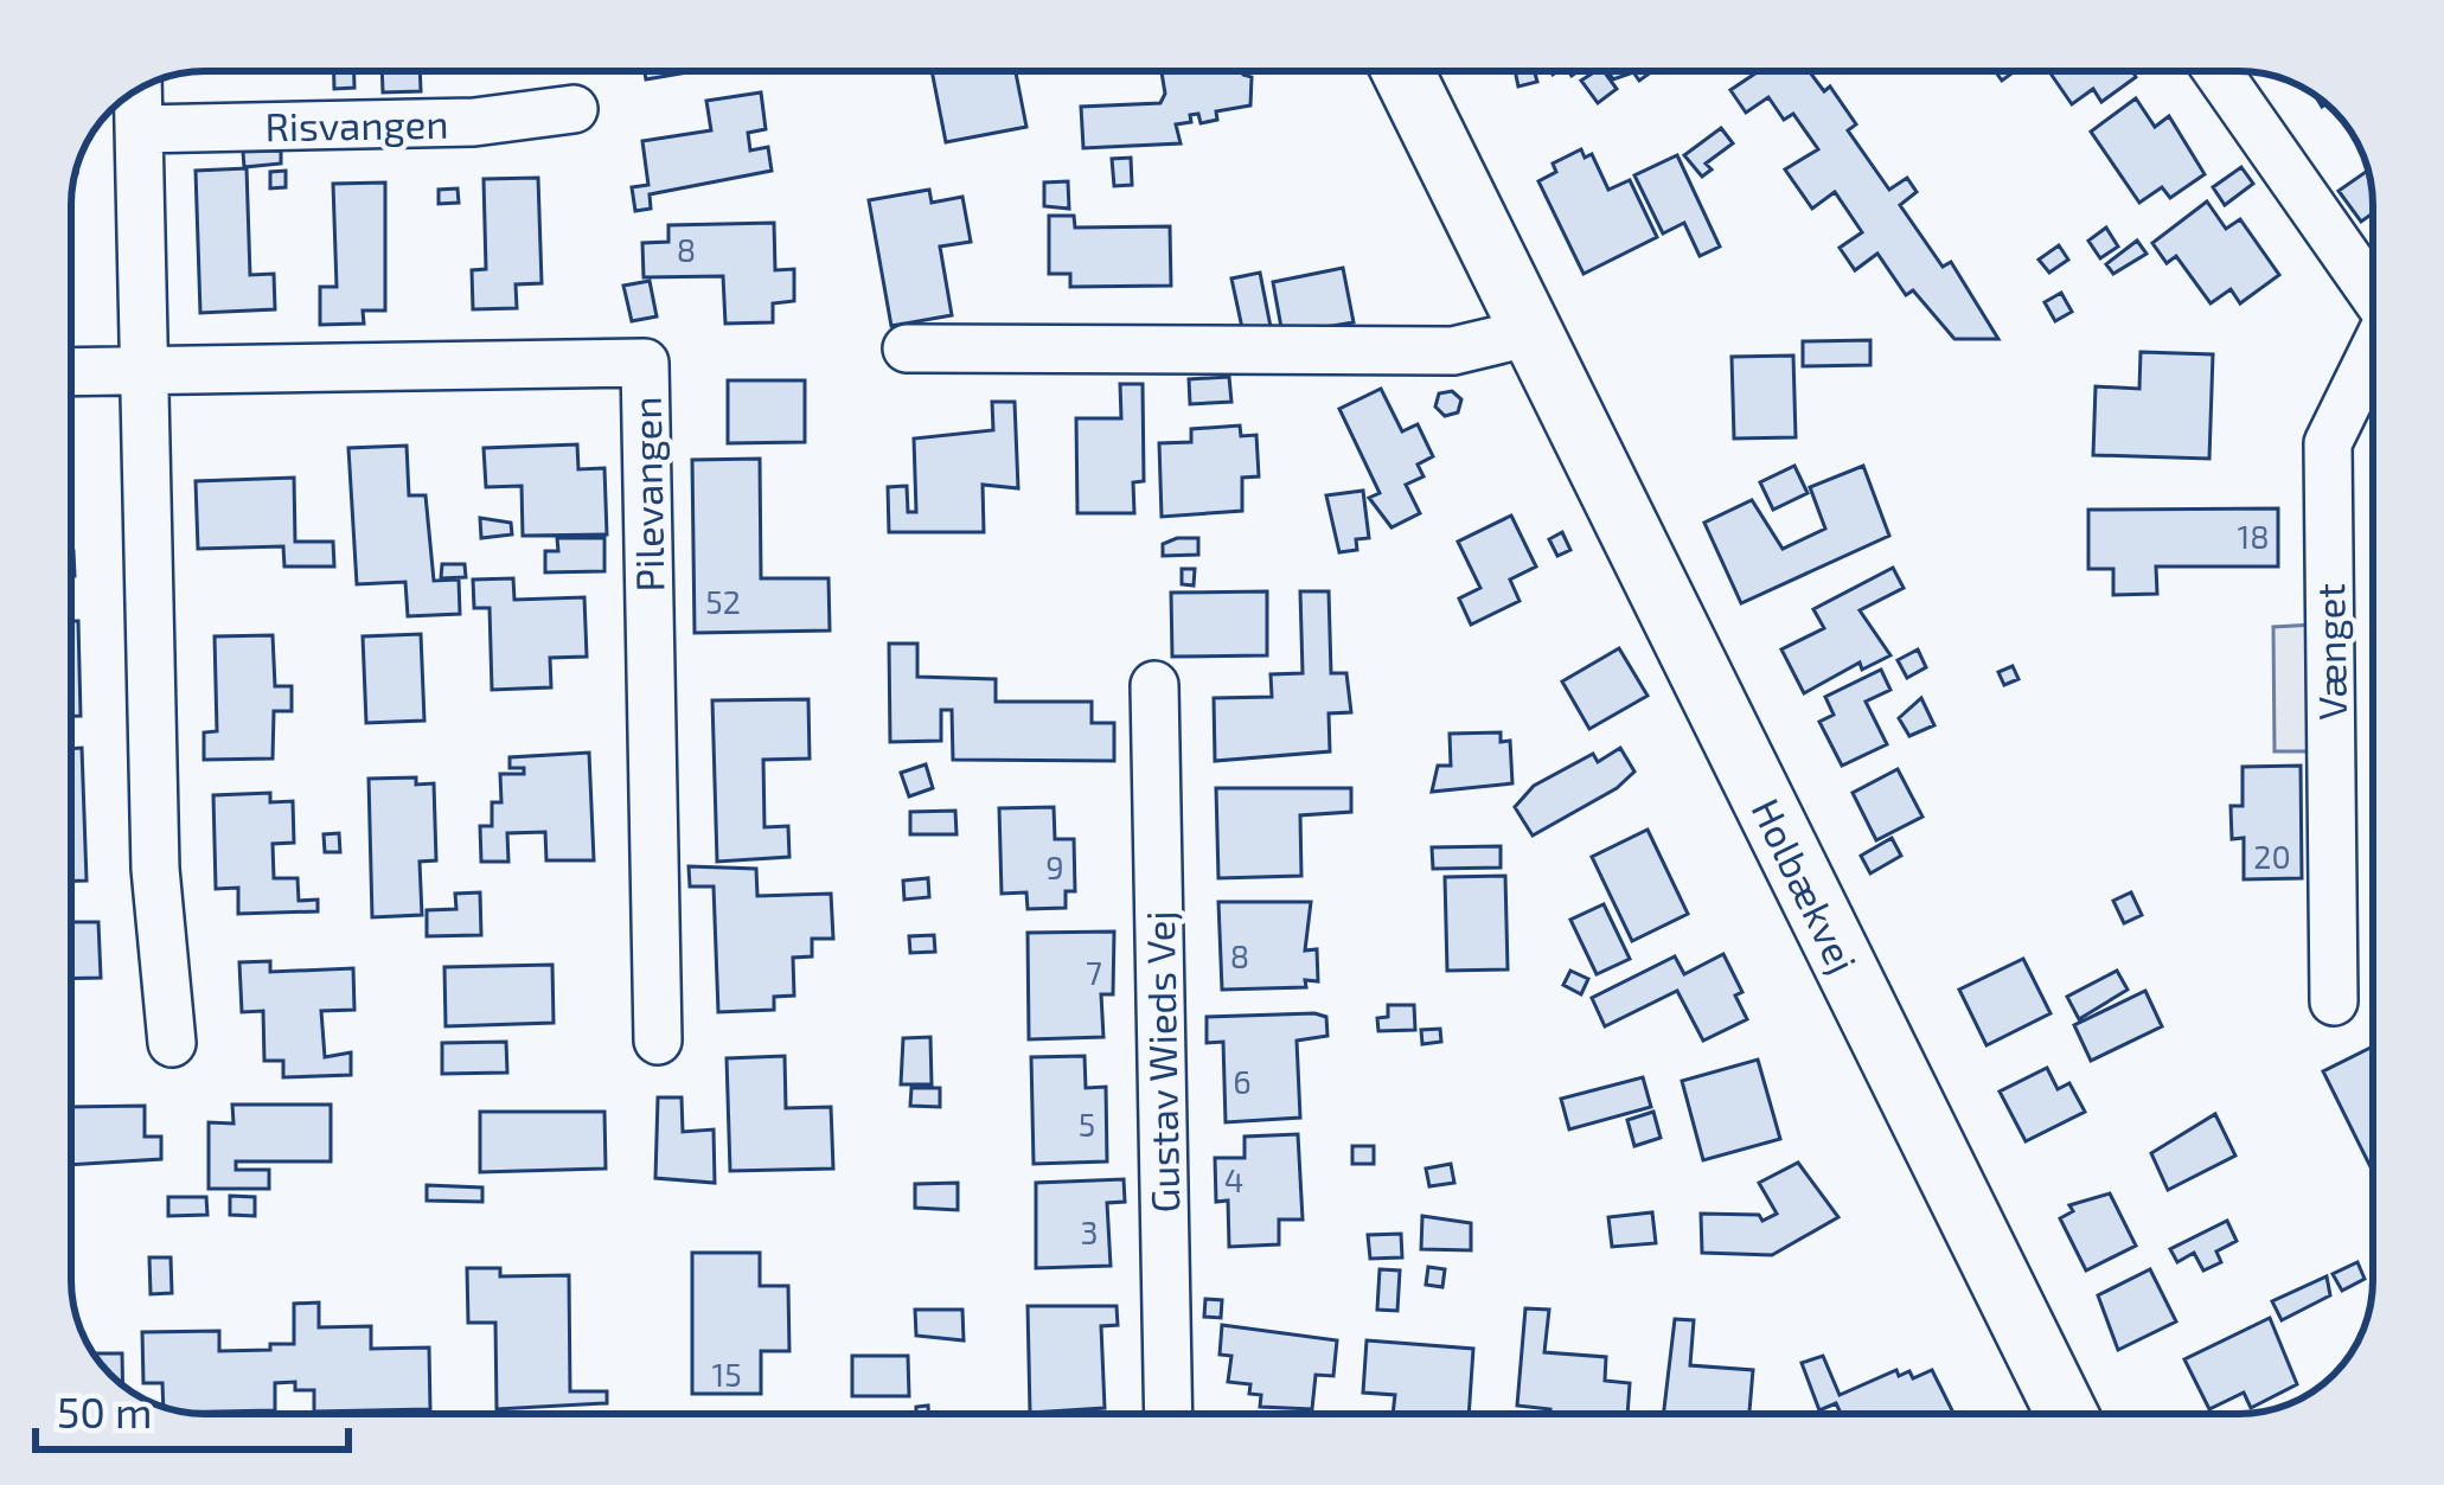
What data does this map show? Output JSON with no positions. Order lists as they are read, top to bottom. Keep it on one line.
{"streets":{"main road":["Holbækvej"],"street":["Risvangen","Pilevangen","Vænget","Gustav Wieds Vej"]},"house_numbers":["8","18","52","20","9","8","7","6","5","4","3","15"],"scale_bar":"50 m"}
